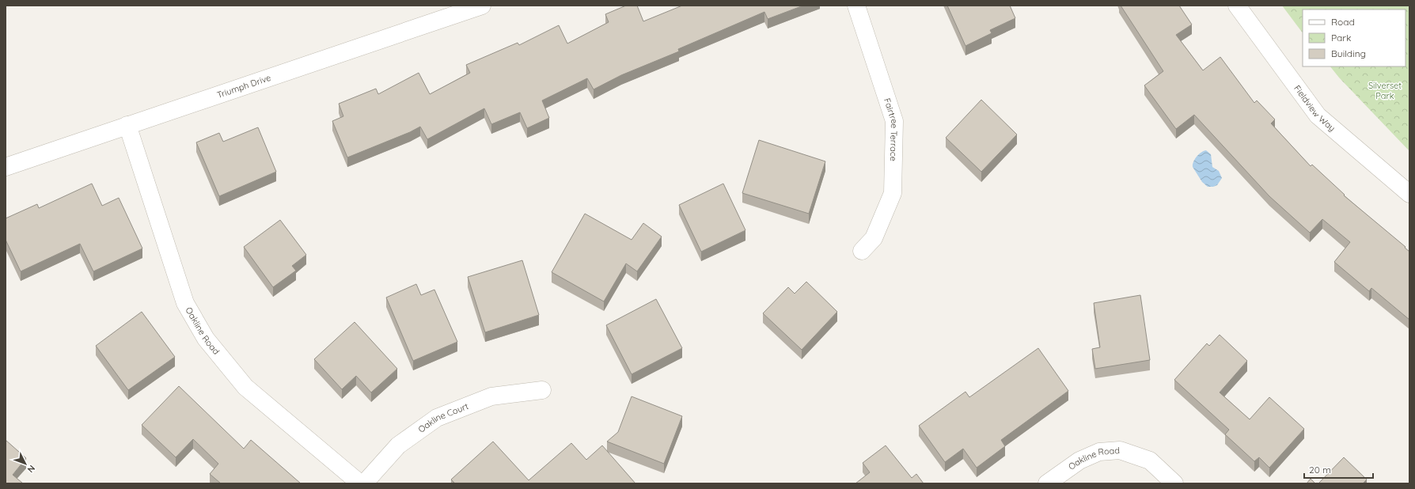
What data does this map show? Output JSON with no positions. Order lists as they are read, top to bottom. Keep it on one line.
{"streets":{"street":["Triumph Drive","Fieldview Way","Fairtree Terrace","Oakline Road","Oakline Court"]},"crossings":[["Triumph Drive","Oakline Road"]],"parks":["Silverset Park"],"legend":["Road","Park","Building"],"scale_bar":"20 m","north":"bottom right"}
